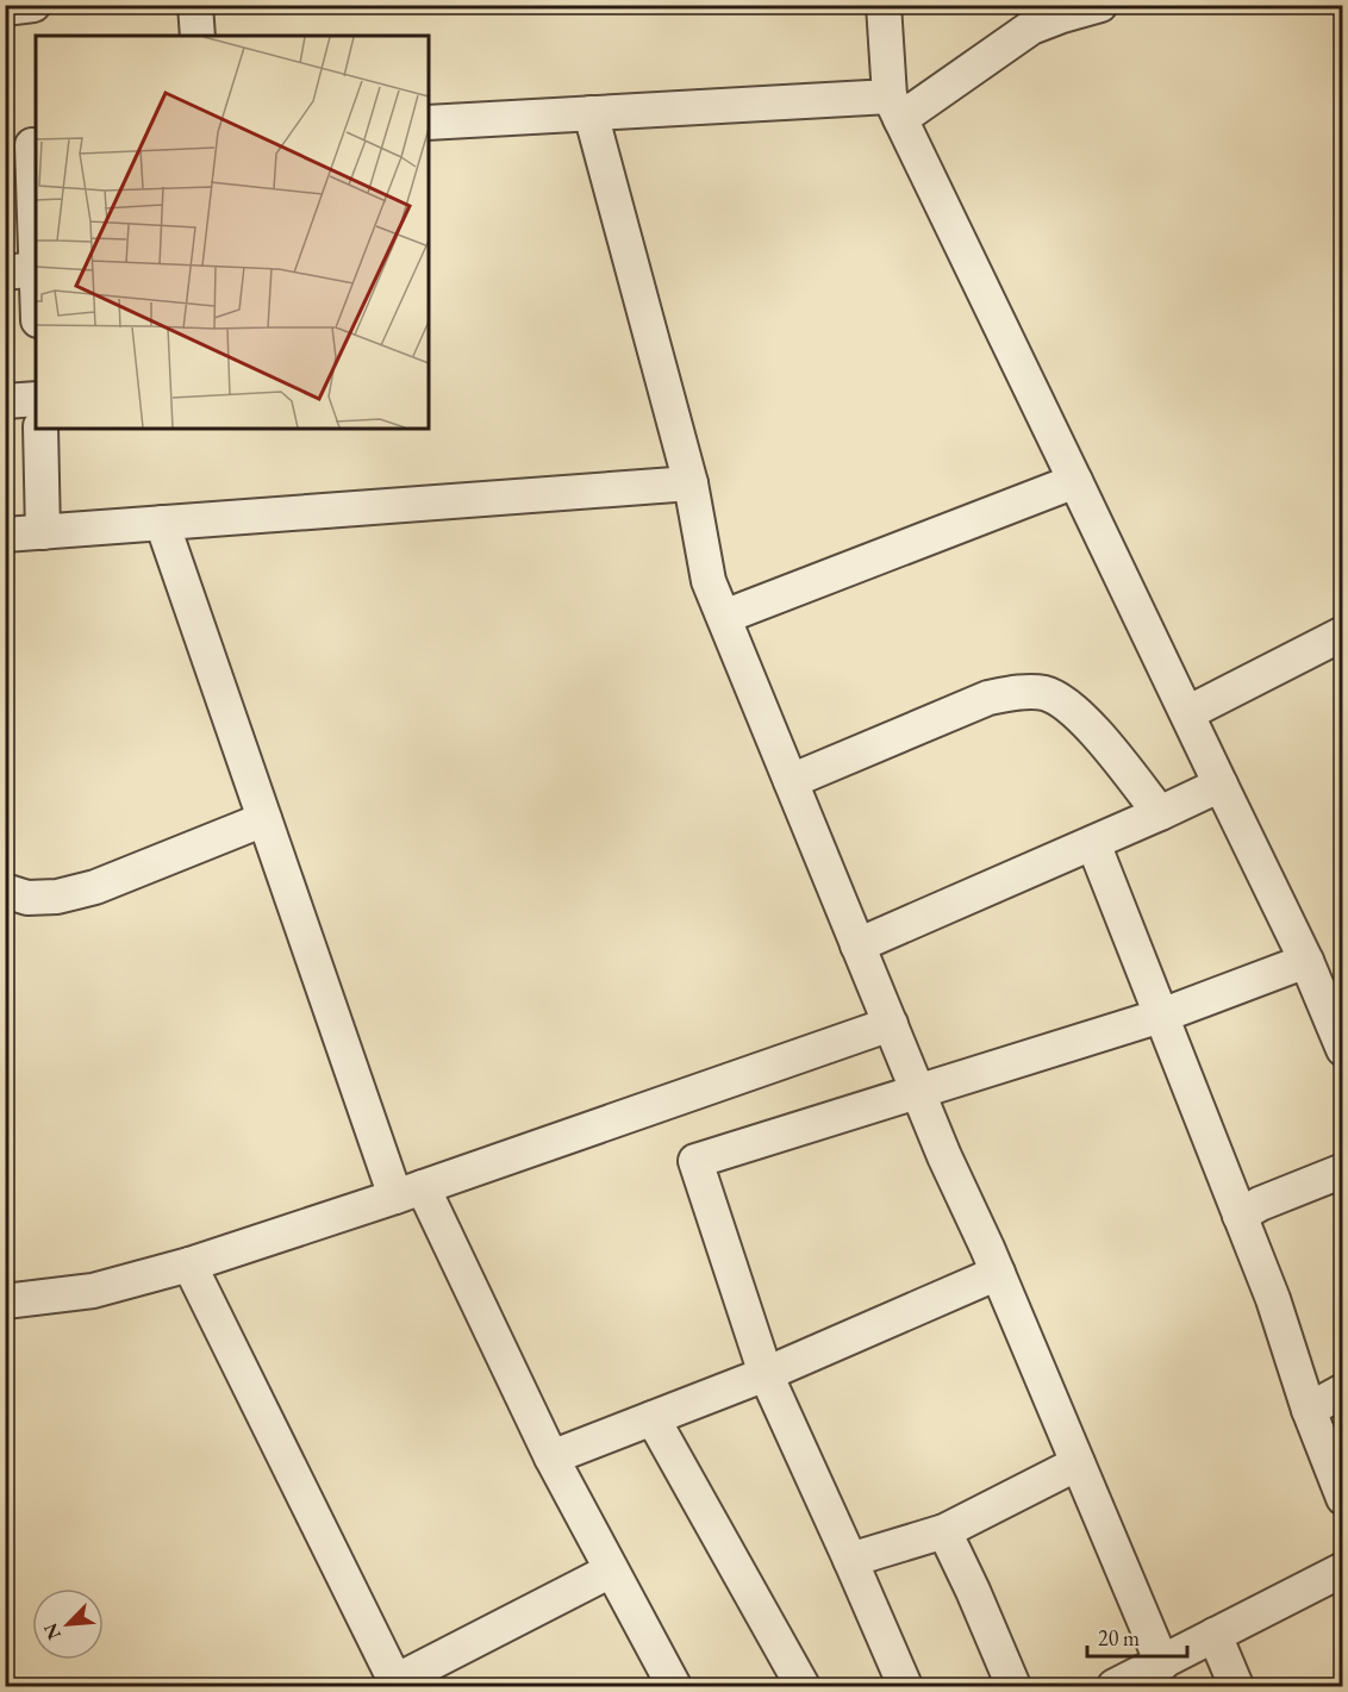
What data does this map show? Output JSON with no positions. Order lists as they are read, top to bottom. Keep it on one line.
{"scale_bar":"20 m","north":"bottom left"}
